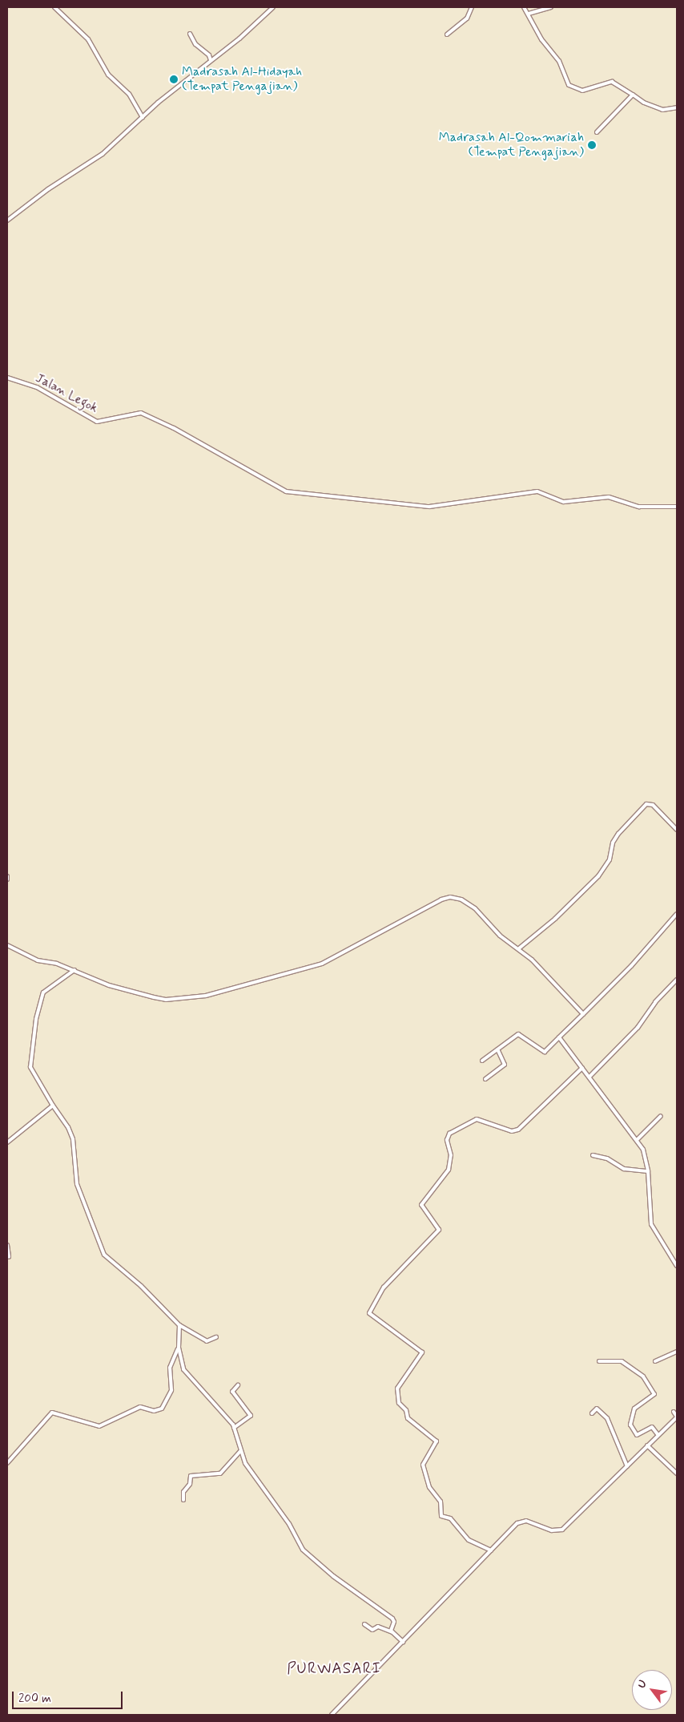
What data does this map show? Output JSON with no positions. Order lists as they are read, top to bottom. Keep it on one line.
{"streets":{"street":["Jalan Legok"]},"districts":["PURWASARI"],"places":["Madrasah Al-Hidayah (Tempat Pengajian)","Madrasah Al-Qommariah (Tempat Pengajian)"],"scale_bar":"200 m","north":"top left"}
